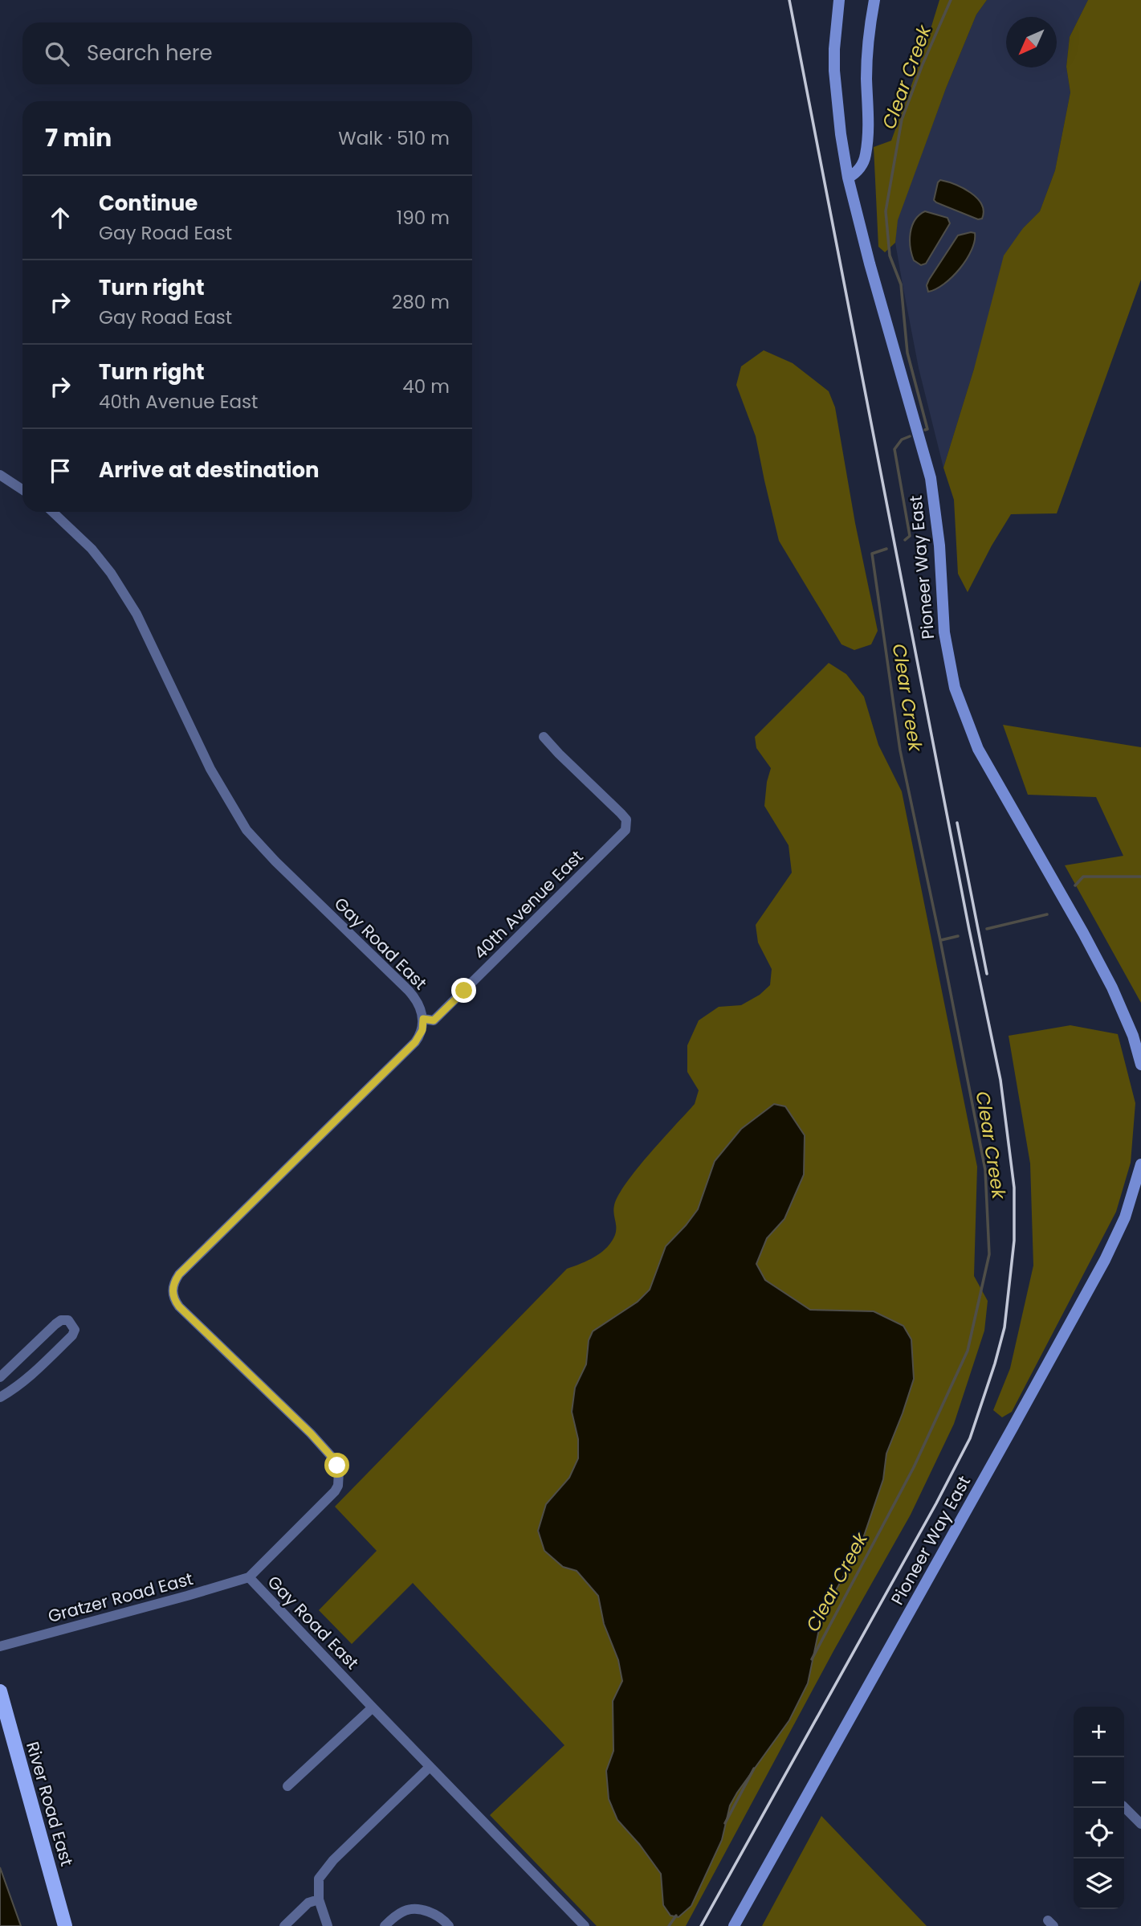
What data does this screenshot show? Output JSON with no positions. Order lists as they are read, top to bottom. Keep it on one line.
{"streets":{"main road":["Pioneer Way East","River Road East"],"street":["40th Avenue East","Gay Road East","Gratzer Road East"]},"crossings":[["40th Avenue East","Gay Road East"],["Gay Road East","Gratzer Road East"]],"water":["Clear Creek"],"north":"bottom left","page":{"search":"Search here","heading":["7 min","Walk · 510 m"],"list":[["Continue","Gay Road East","190 m"],["Turn right","Gay Road East","280 m"],["Turn right","40th Avenue East","40 m"],"Arrive at destination"],"map_buttons":["+","−"]}}
